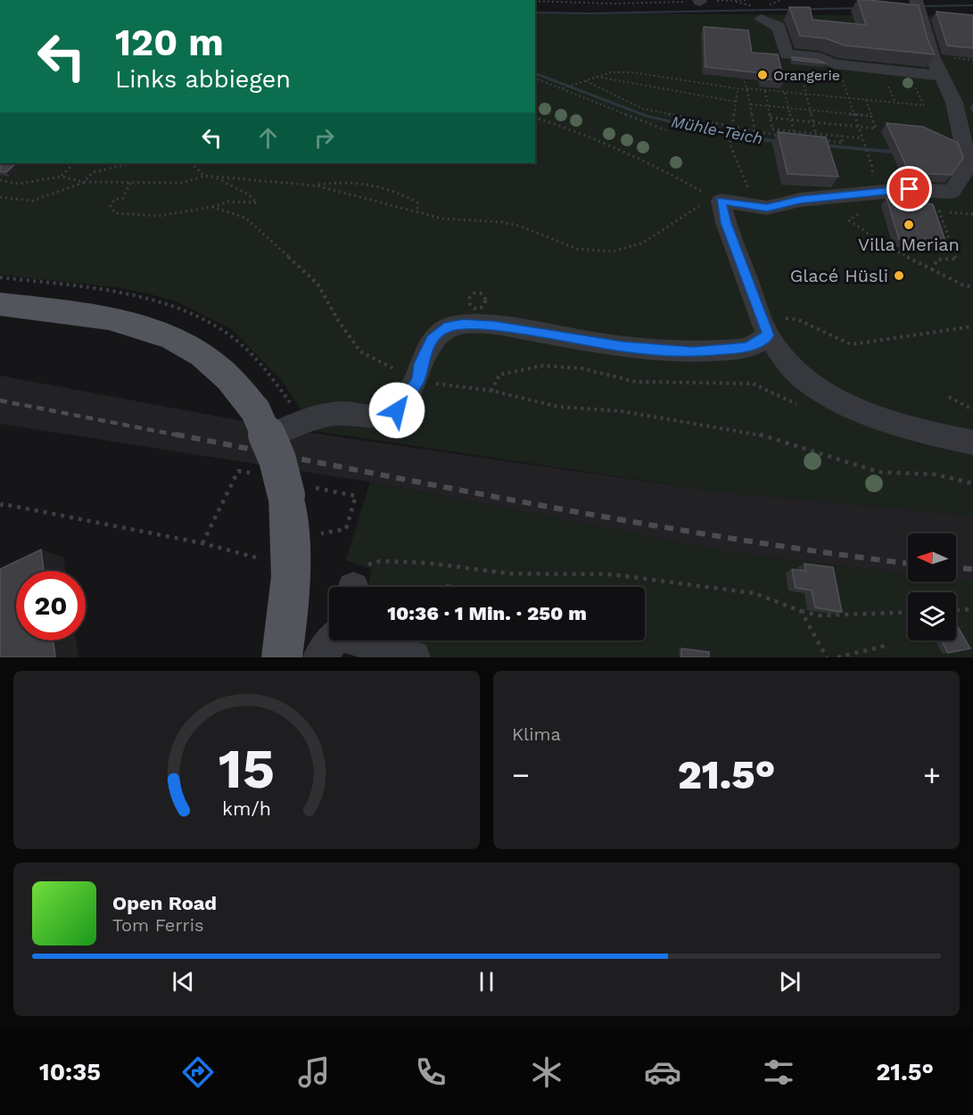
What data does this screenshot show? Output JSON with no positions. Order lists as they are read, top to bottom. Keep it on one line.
{"water":["Mühle-Teich"],"places":["Orangerie","Villa Merian","Glacé Hüsli"],"north":"left","page":{"turn":["120 m","Links abbiegen"],"limit":"20","trip":"10:36 · 1 Min. · 250 m","tile":"Klima","heat":["−","21.5°","+"],"song":["Open Road","Tom Ferris"],"tabs":["10:35","21.5°"],"gauge":["15","km/h"]}}
